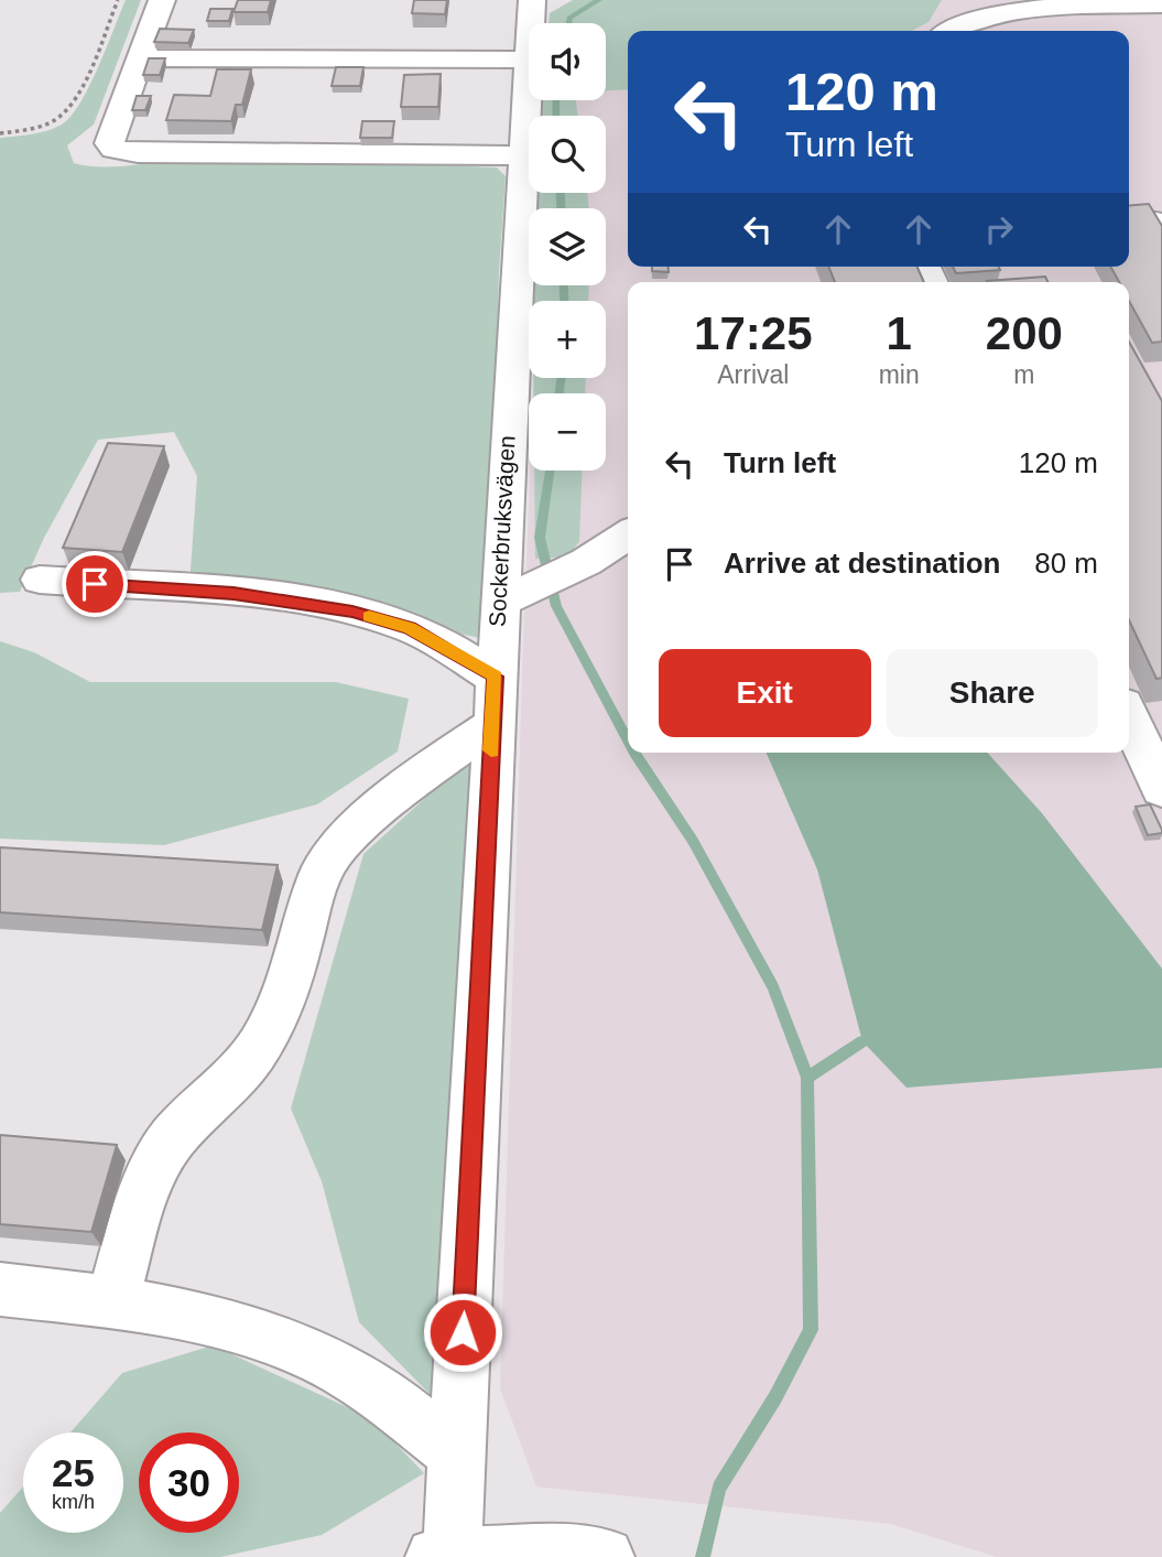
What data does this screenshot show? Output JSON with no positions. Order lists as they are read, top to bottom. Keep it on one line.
{"streets":{"street":["Sockerbruksvägen"]},"page":{"map_buttons":["+","−"],"turn":["120 m","Turn left"],"eta":["17:25","Arrival","1","min","200","m"],"list":[{"name":"Turn left","value":"120 m"},{"name":"Arrive at destination","value":"80 m"}],"buttons":["Exit","Share"],"speed":"25 km/h","limit":"30"}}
